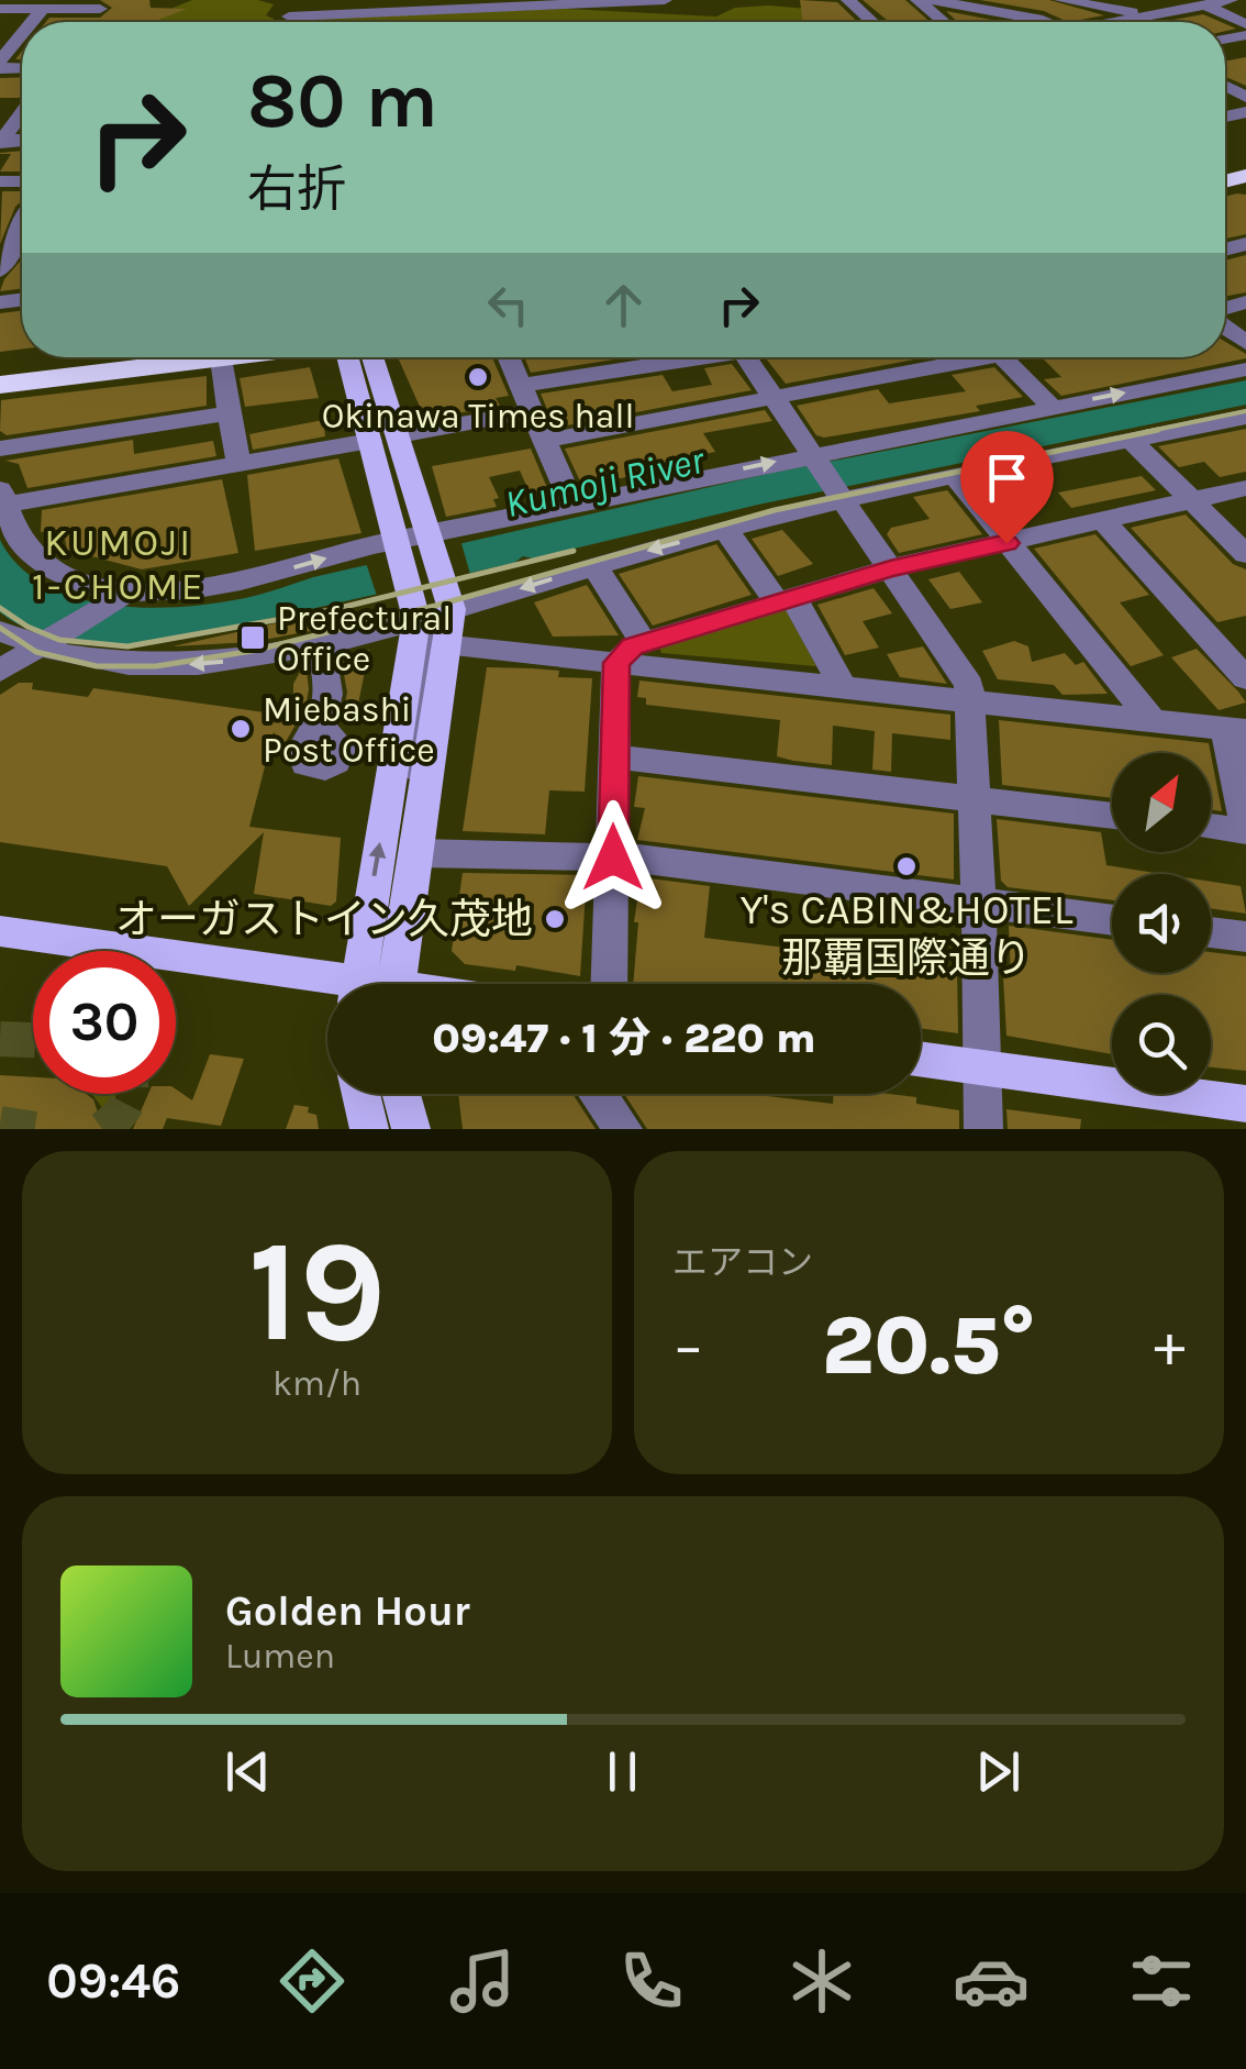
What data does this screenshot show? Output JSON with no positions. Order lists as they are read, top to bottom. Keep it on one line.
{"districts":["KUMOJI 1-CHOME"],"water":["Kumoji River"],"places":{"other":["Okinawa Times hall","Miebashi Post Office","Y's CABIN&HOTEL 那覇国際通り","オーガストイン久茂地"],"transit":["Prefectural Office"]},"north":"top right","page":{"turn":["80 m","右折"],"limit":"30","trip":"09:47 · 1 分 · 220 m","tile":[["19","km/h"],"エアコン"],"heat":["−","20.5°","+"],"song":["Golden Hour","Lumen"],"tabs":"09:46"}}
